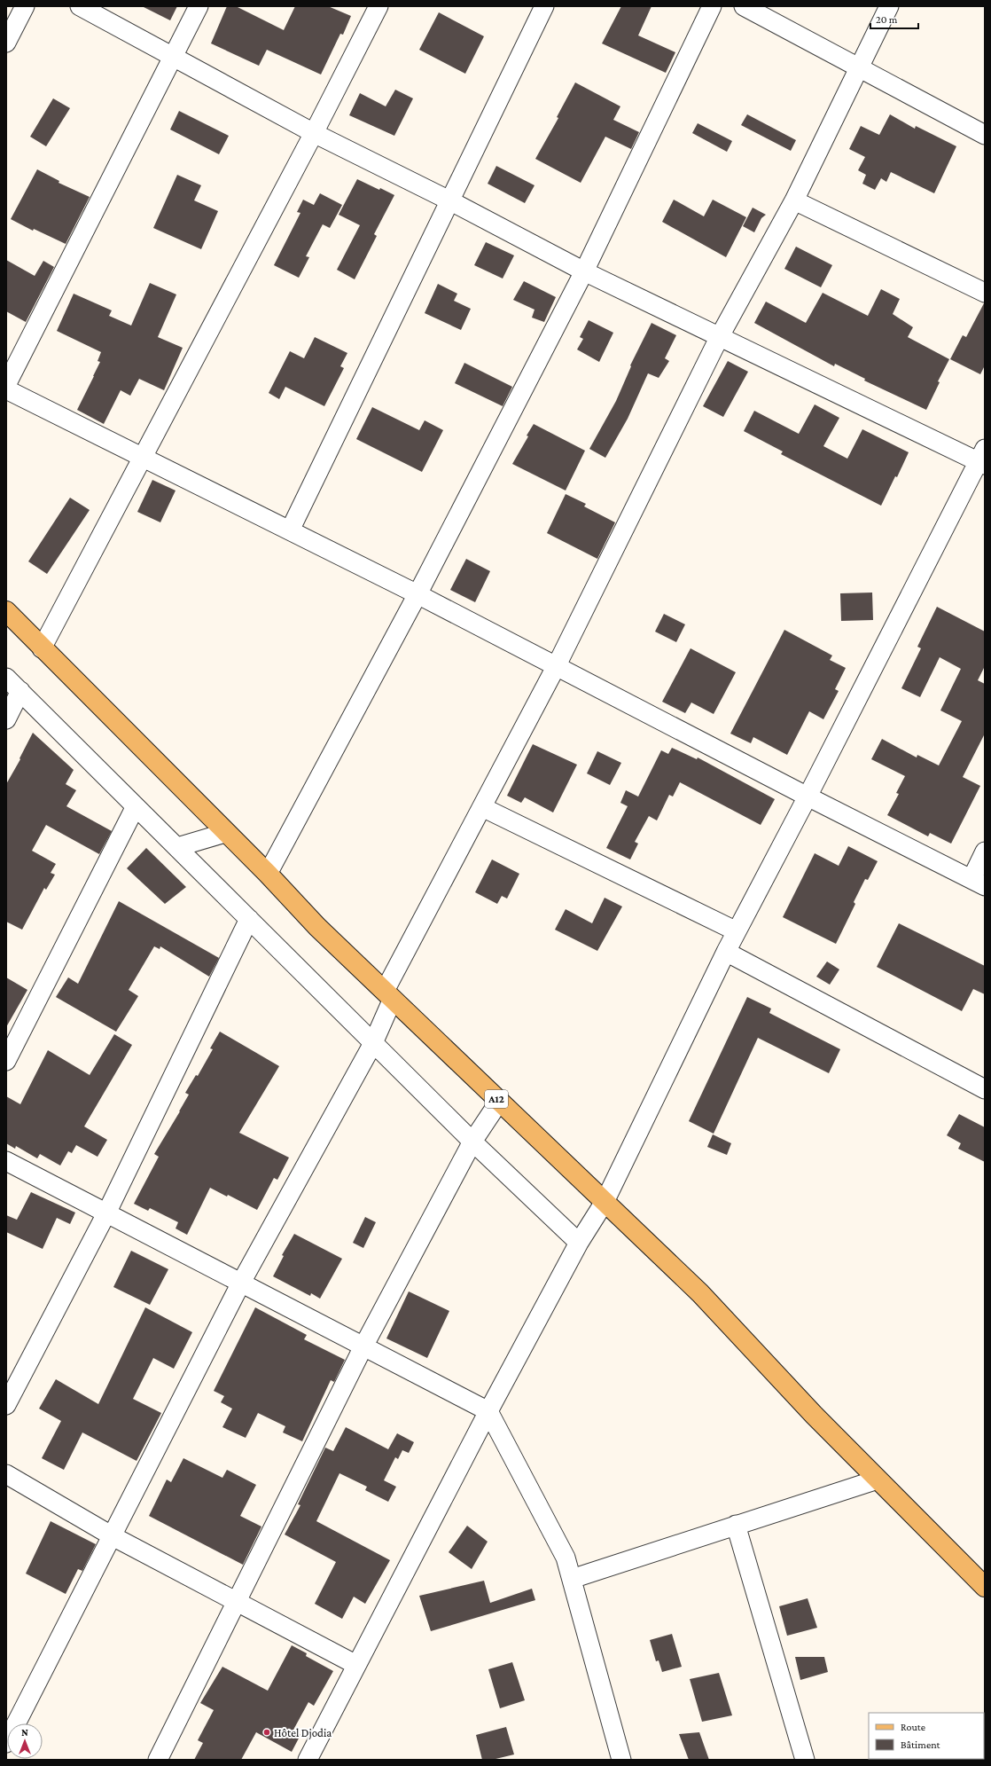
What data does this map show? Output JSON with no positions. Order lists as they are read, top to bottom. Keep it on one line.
{"streets":{"main road":["A12"]},"places":["Hôtel Djodia"],"legend":["Route","Bâtiment"],"scale_bar":"20 m","north":"top"}
